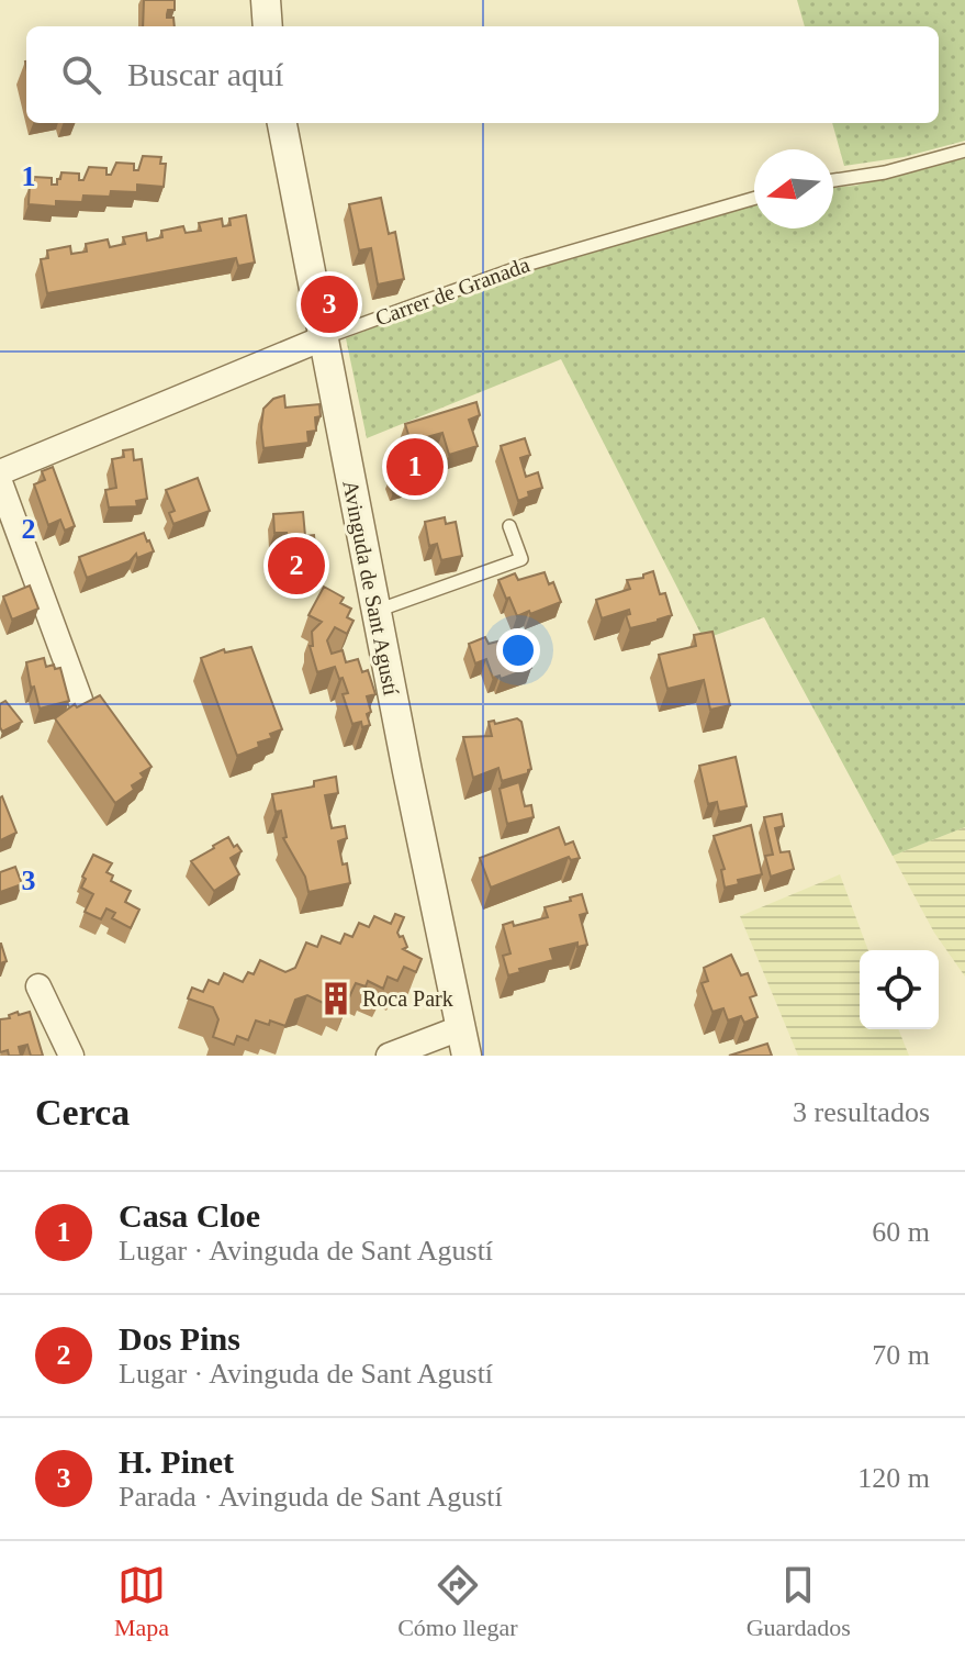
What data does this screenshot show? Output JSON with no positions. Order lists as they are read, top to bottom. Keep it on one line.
{"streets":{"street":["Carrer de Granada","Avinguda de Sant Agustí"]},"crossings":[["Carrer de Granada","Avinguda de Sant Agustí"]],"places":{"building":["Roca Park"]},"north":"left","page":{"search":"Buscar aquí","pins":["3","1","2"],"heading":["Cerca","3 resultados"],"list":[{"mark":"1","name":"Casa Cloe","note":"Lugar · Avinguda de Sant Agustí","value":"60 m"},{"mark":"2","name":"Dos Pins","note":"Lugar · Avinguda de Sant Agustí","value":"70 m"},{"mark":"3","name":"H. Pinet","note":"Parada · Avinguda de Sant Agustí","value":"120 m"}],"nav":["Mapa","Cómo llegar","Guardados"]},"grid":{"rows":["1","2","3"]}}
